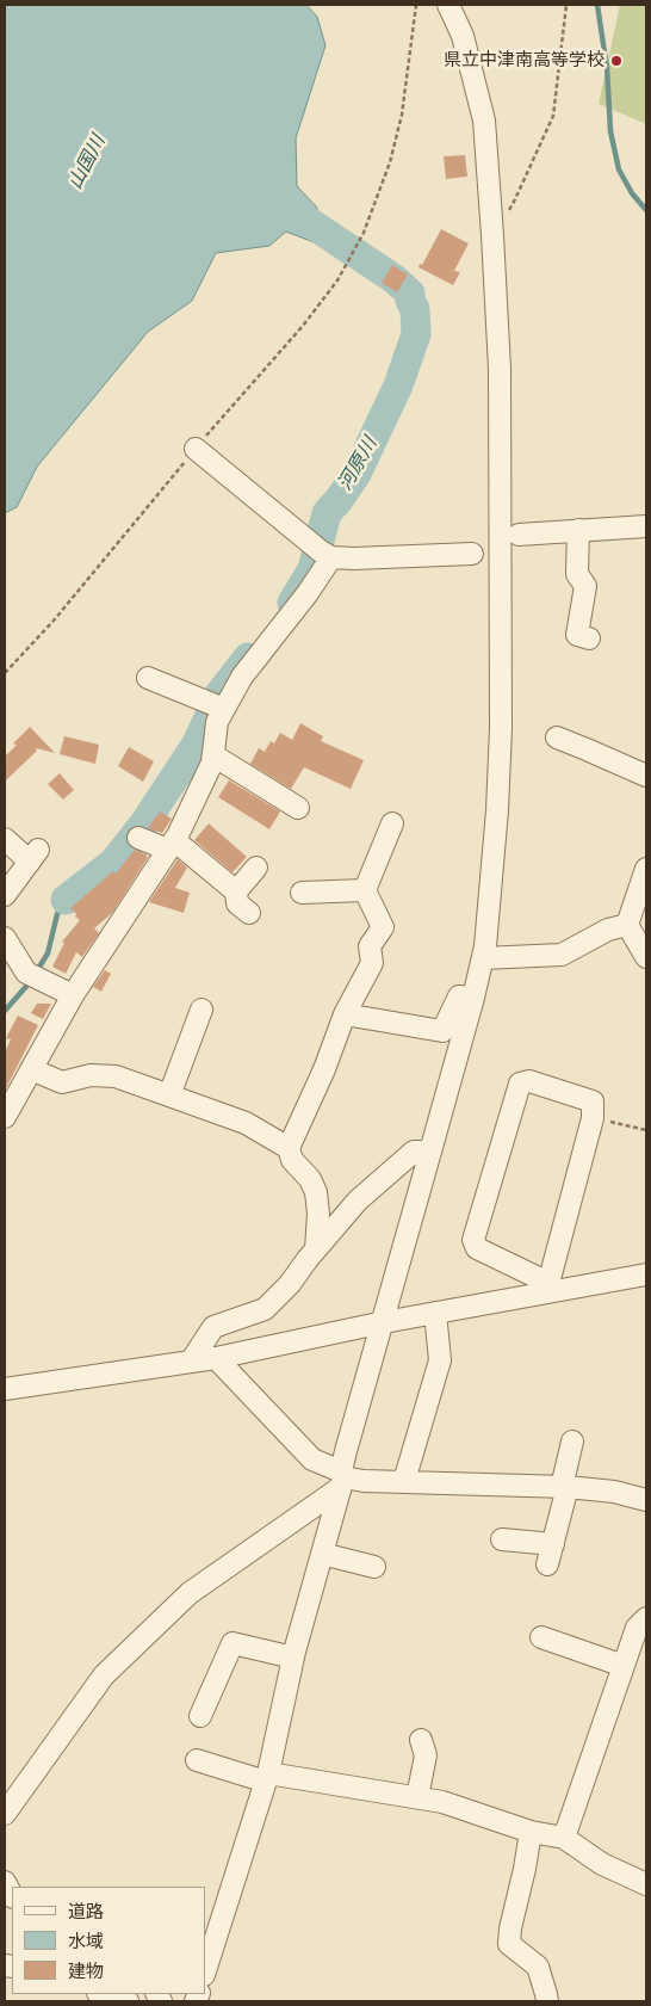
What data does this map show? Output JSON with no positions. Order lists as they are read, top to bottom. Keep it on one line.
{"water":["山国川","河原川"],"places":["県立中津南高等学校"],"legend":["道路","水域","建物"]}
